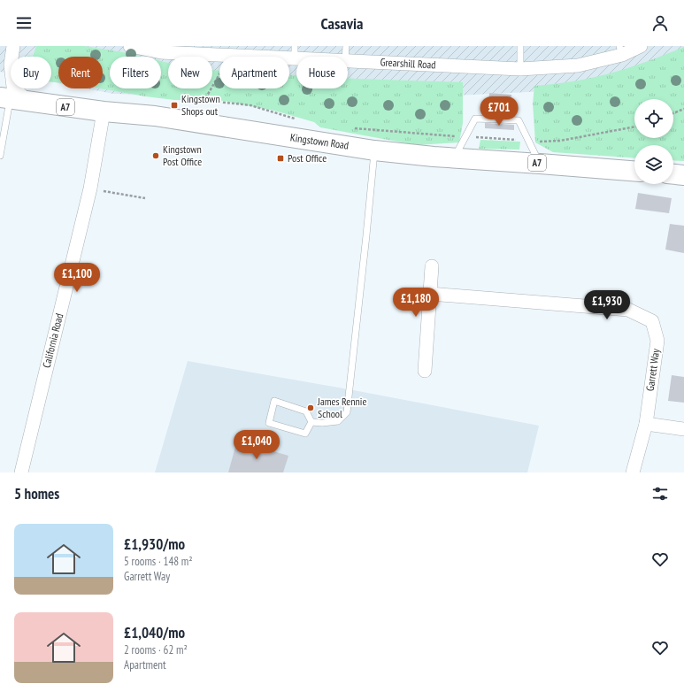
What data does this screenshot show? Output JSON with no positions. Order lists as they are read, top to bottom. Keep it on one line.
{"streets":{"main road":["A7","Kingstown Road"],"street":["Grearshill Road","California Road","Garrett Way"]},"crossings":[["Kingstown Road","California Road"]],"places":{"transit":["Kingstown Shops out","Post Office"],"other":["Kingstown Post Office","James Rennie School"]},"page":{"header":"Casavia","chip":["Buy","Rent","Filters","New","Apartment","House"],"price":["£701","£1,100","£1,180","£1,930","£1,040"],"heading":"5 homes","list":[{"name":"£1,930/mo","note":"5 rooms · 148 m² · Garrett Way"},{"name":"£1,040/mo","note":"2 rooms · 62 m² · Apartment"}]}}
